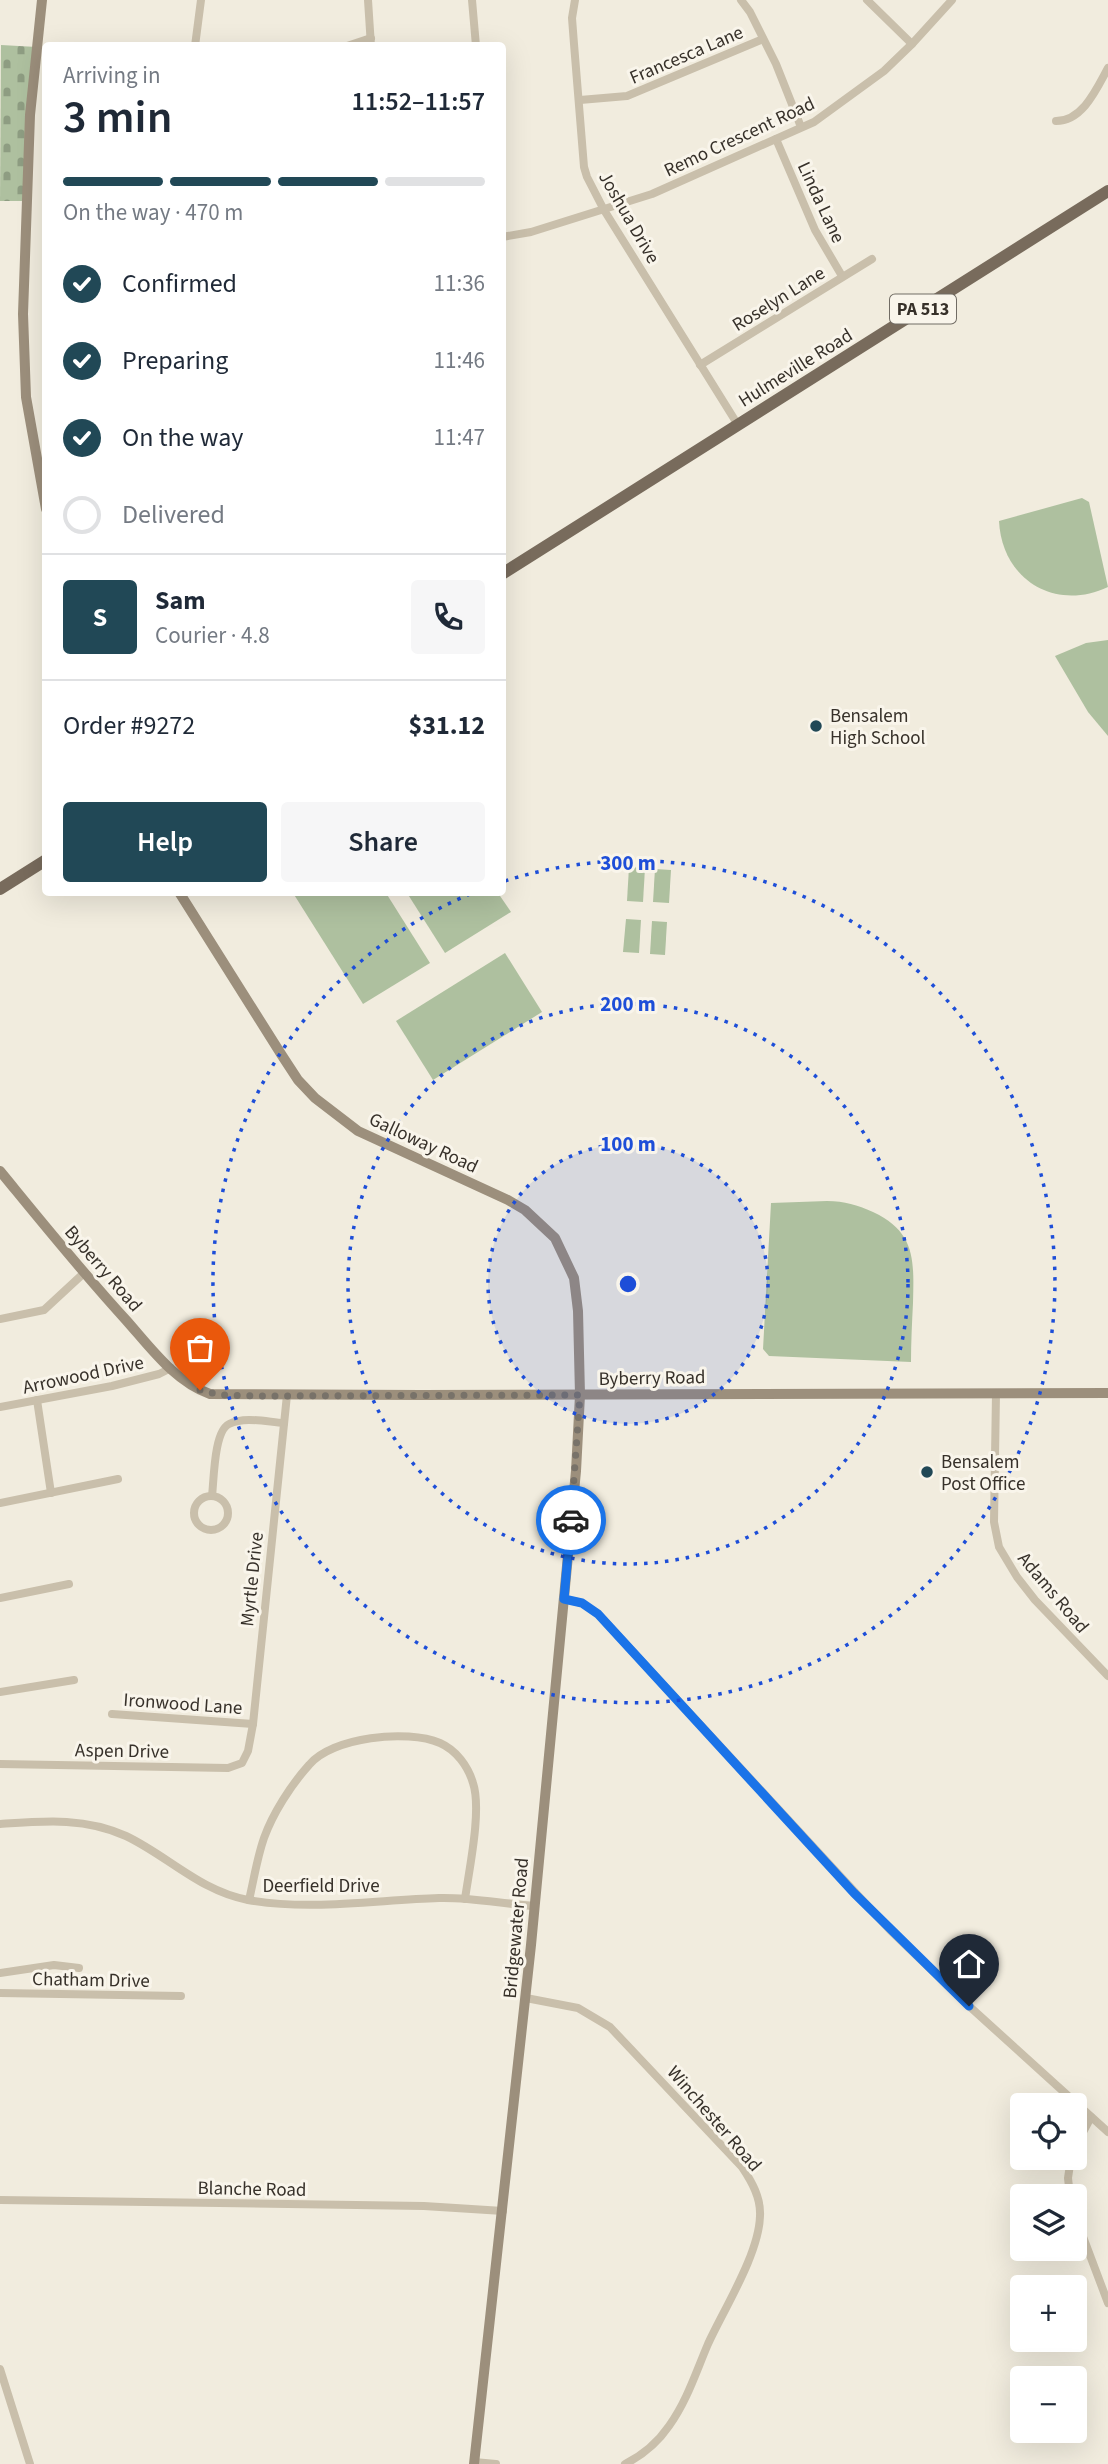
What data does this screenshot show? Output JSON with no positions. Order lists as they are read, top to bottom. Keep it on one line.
{"streets":{"main road":["PA 513","Hulmeville Road","Galloway Road","Byberry Road","Bridgewater Road"],"street":["Francesca Lane","Remo Crescent Road","Linda Lane","Joshua Drive","Roselyn Lane","Arrowood Drive","Myrtle Drive","Adams Road","Ironwood Lane","Aspen Drive","Deerfield Drive","Chatham Drive","Winchester Road","Blanche Road"]},"crossings":[["Francesca Lane","Joshua Drive"],["Remo Crescent Road","Linda Lane"],["Remo Crescent Road","Joshua Drive"],["Linda Lane","Roselyn Lane"],["Joshua Drive","Roselyn Lane"],["Joshua Drive","Hulmeville Road"],["Galloway Road","Byberry Road"],["Galloway Road","Bridgewater Road"],["Byberry Road","Arrowood Drive"],["Byberry Road","Myrtle Drive"],["Byberry Road","Adams Road"],["Byberry Road","Bridgewater Road"],["Myrtle Drive","Ironwood Lane"],["Myrtle Drive","Aspen Drive"],["Deerfield Drive","Bridgewater Road"],["Bridgewater Road","Winchester Road"],["Bridgewater Road","Blanche Road"]],"places":["Bensalem High School","Bensalem Post Office"],"page":{"heading":["3 min","Arriving in","11:52–11:57"],"panel":["Sam","Courier · 4.8","Order #9272","$31.12"],"bar":"On the way · 470 m","list":[["Confirmed","11:36"],["Preparing","11:46"],["On the way","11:47"],"Delivered"],"round":"S","buttons":["Help","Share"],"map_buttons":["+","−"]},"rings":["300 m","200 m","100 m"]}
